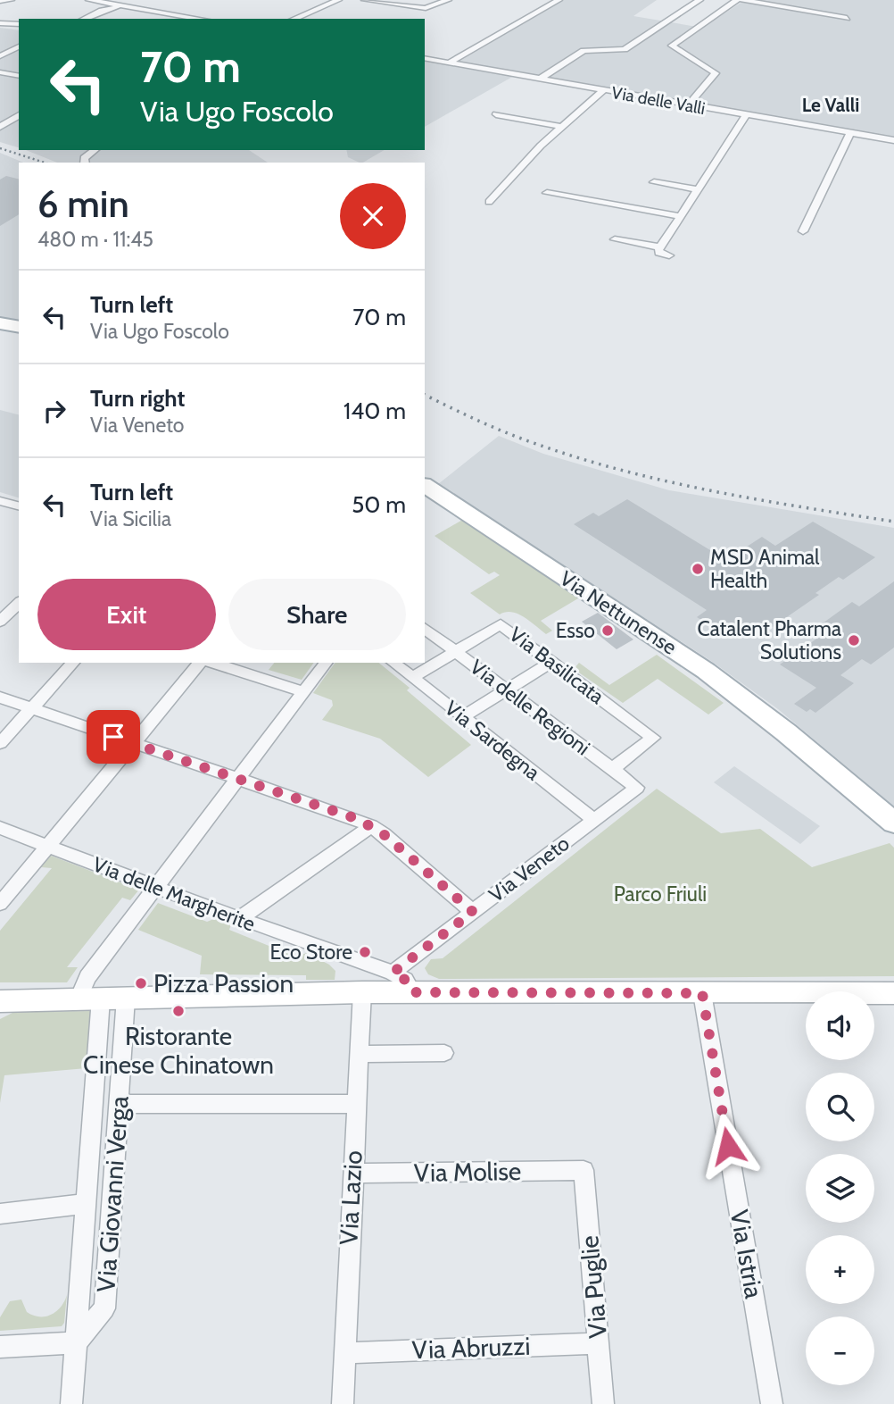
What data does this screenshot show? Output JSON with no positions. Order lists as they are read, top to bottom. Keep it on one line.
{"streets":{"main road":["Via Nettunense"],"street":["Via delle Valli","Via Basilicata","Via delle Regioni","Via Sardegna","Via Veneto","Via delle Margherite","Via Molise","Via Giovanni Verga","Via Lazio","Via Istria","Via Puglie","Via Abruzzi"]},"crossings":[["Via Basilicata","Via delle Regioni"],["Via Basilicata","Via Sardegna"],["Via delle Regioni","Via Veneto"],["Via Sardegna","Via Veneto"],["Via Veneto","Via delle Margherite"],["Via Molise","Via Lazio"],["Via Molise","Via Puglie"],["Via Lazio","Via Abruzzi"],["Via Puglie","Via Abruzzi"]],"districts":["Le Valli"],"parks":["Parco Friuli"],"places":["MSD Animal Health","Esso","Catalent Pharma Solutions","Eco Store","Pizza Passion","Ristorante Cinese Chinatown"],"page":{"turn":["70 m","Via Ugo Foscolo"],"heading":["6 min","480 m · 11:45"],"list":[{"name":"Turn left","note":"Via Ugo Foscolo","value":"70 m"},{"name":"Turn right","note":"Via Veneto","value":"140 m"},{"name":"Turn left","note":"Via Sicilia","value":"50 m"}],"buttons":["Exit","Share"],"map_buttons":["+","−"]}}
